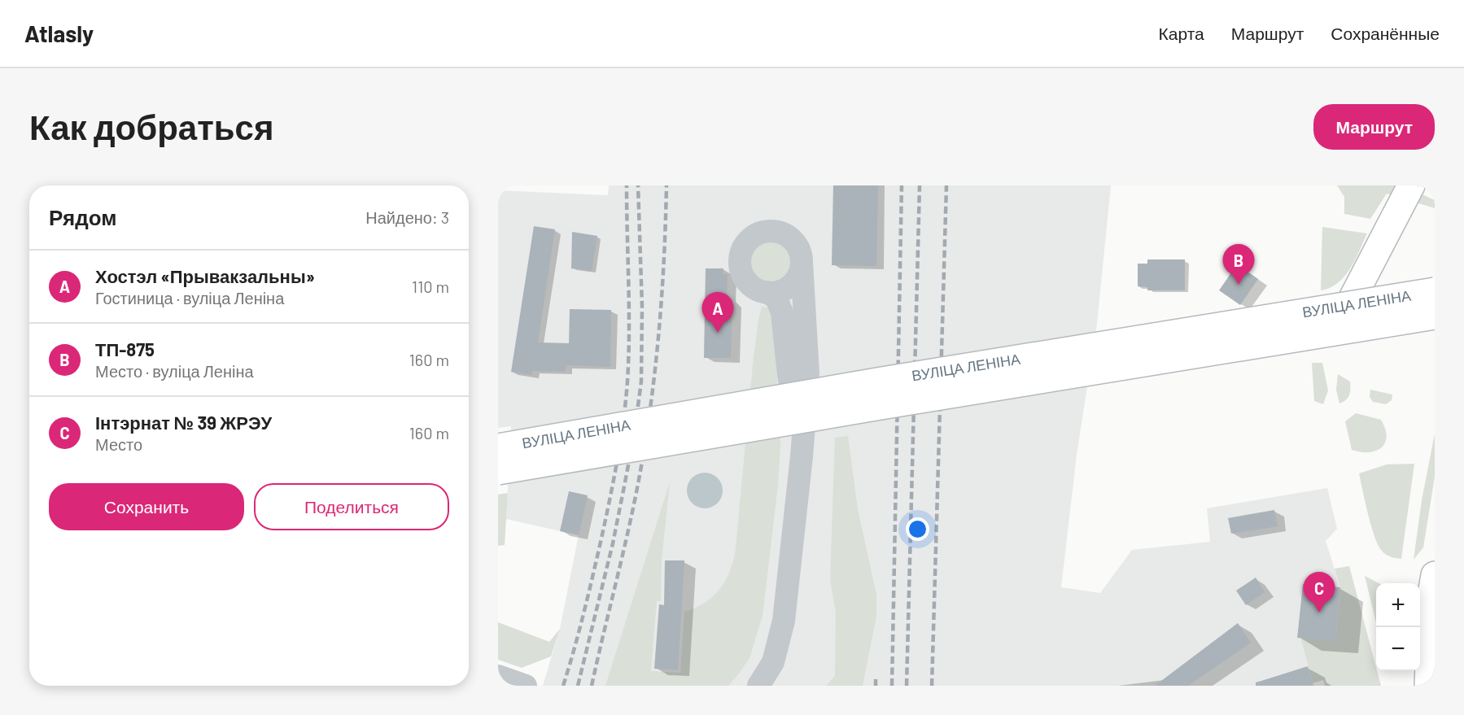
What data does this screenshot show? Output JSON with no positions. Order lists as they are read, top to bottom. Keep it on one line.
{"streets":{"main road":["ВУЛІЦА ЛЕНІНА"]},"page":{"header":"Atlasly","nav":["Карта","Маршрут","Сохранённые"],"buttons":["Маршрут",["Сохранить","Поделиться"]],"title":"Как добраться","heading":["Рядом","Найдено: 3"],"pins":["B","A","C"],"list":[{"mark":"A","name":"Хостэл «Прывакзальны»","note":"Гостиница · вуліца Леніна","value":"110 m"},{"mark":"B","name":"ТП-875","note":"Место · вуліца Леніна","value":"160 m"},{"mark":"C","name":"Інтэрнат № 39 ЖРЭУ","note":"Место","value":"160 m"}],"map_buttons":["+","−"]}}
